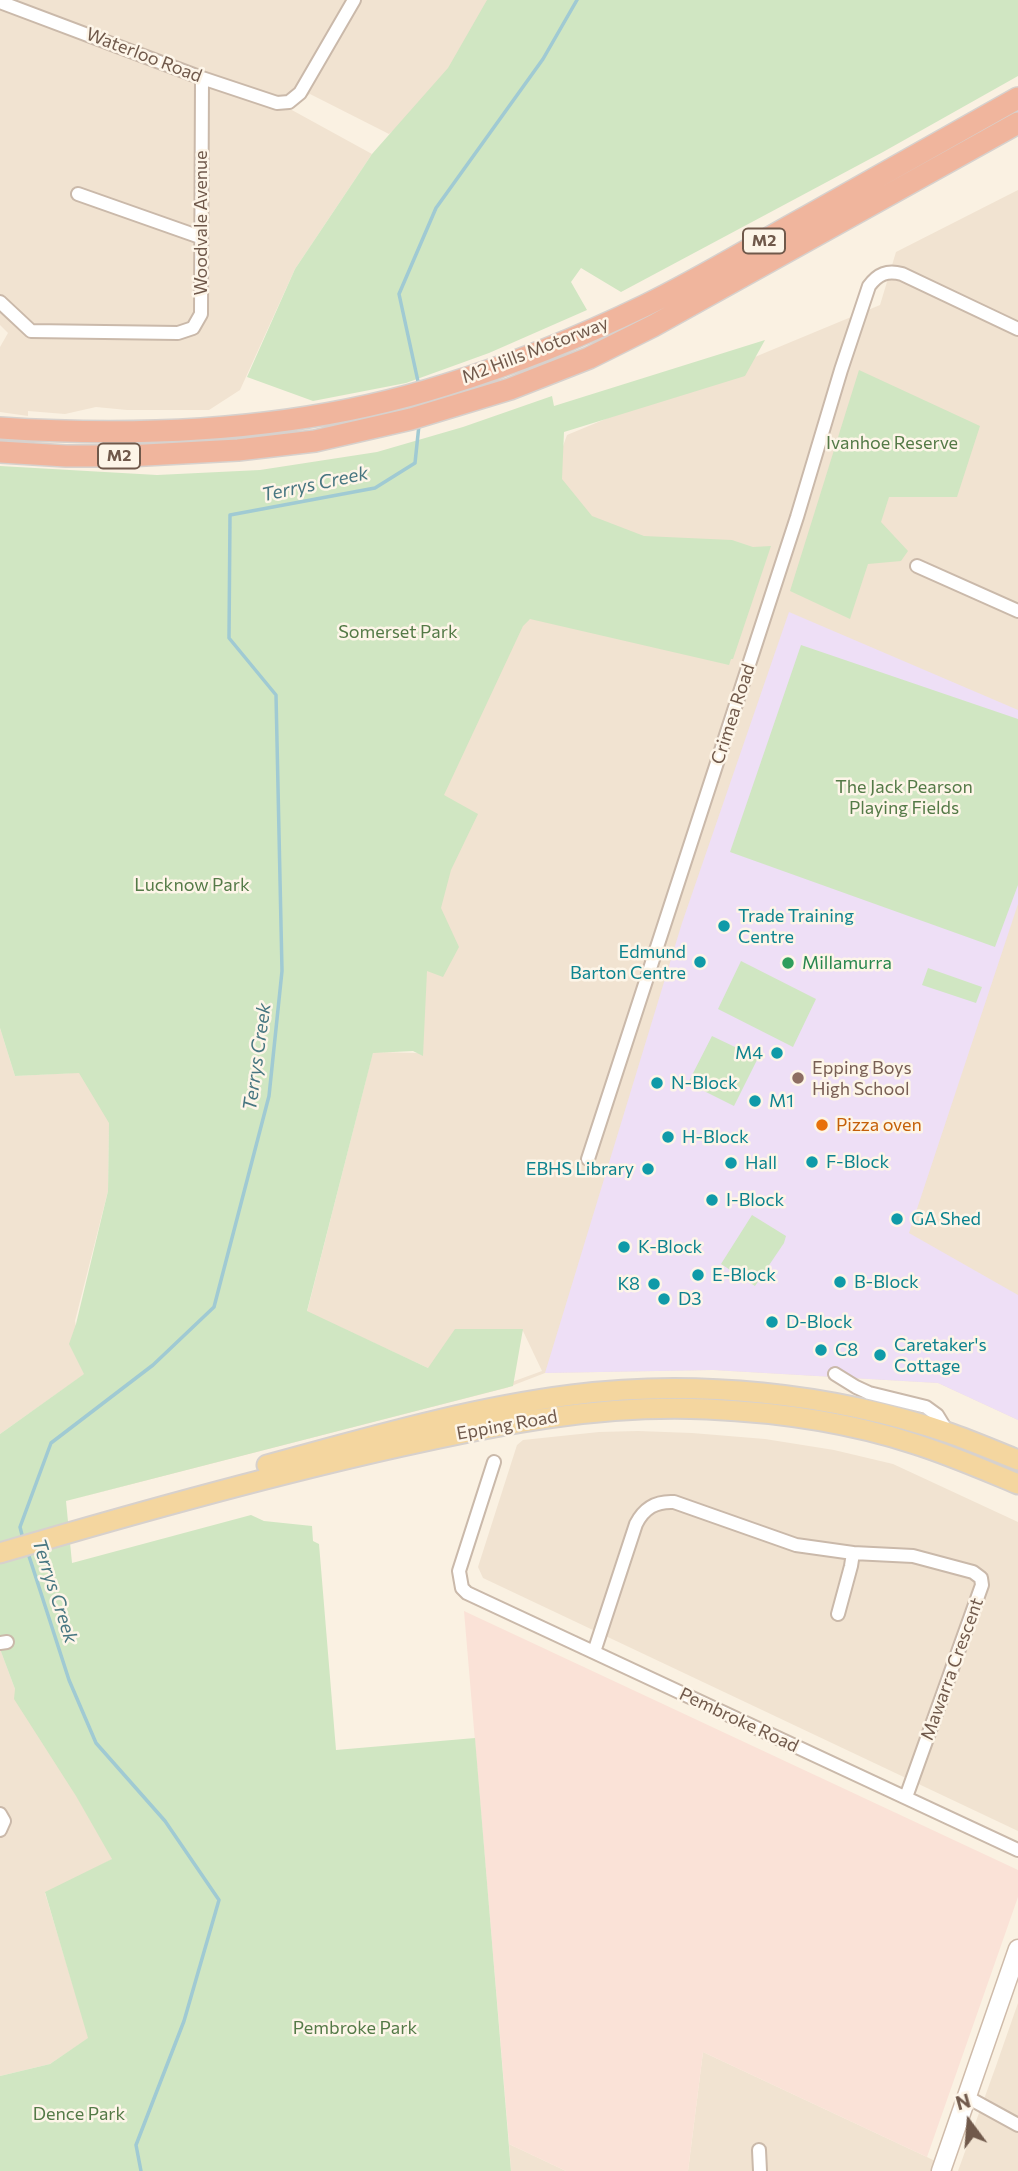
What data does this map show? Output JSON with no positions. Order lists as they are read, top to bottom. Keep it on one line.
{"streets":{"highway":["M2","M2 Hills Motorway"],"main road":["Epping Road"],"street":["Waterloo Road","Woodvale Avenue","Crimea Road","Mawarra Crescent","Pembroke Road"]},"crossings":[["Waterloo Road","Woodvale Avenue"],["Mawarra Crescent","Pembroke Road"]],"water":["Terrys Creek"],"parks":["Ivanhoe Reserve","Somerset Park","The Jack Pearson Playing Fields","Lucknow Park","Pembroke Park","Dence Park"],"places":["Trade Training Centre","Edmund Barton Centre","Millamurra","M4","Epping Boys High School","N-Block","M1","Pizza oven","H-Block","F-Block","Hall","EBHS Library","I-Block","GA Shed","K-Block","E-Block","B-Block","K8","D3","D-Block","C8","Caretaker's Cottage"],"north":"top"}
